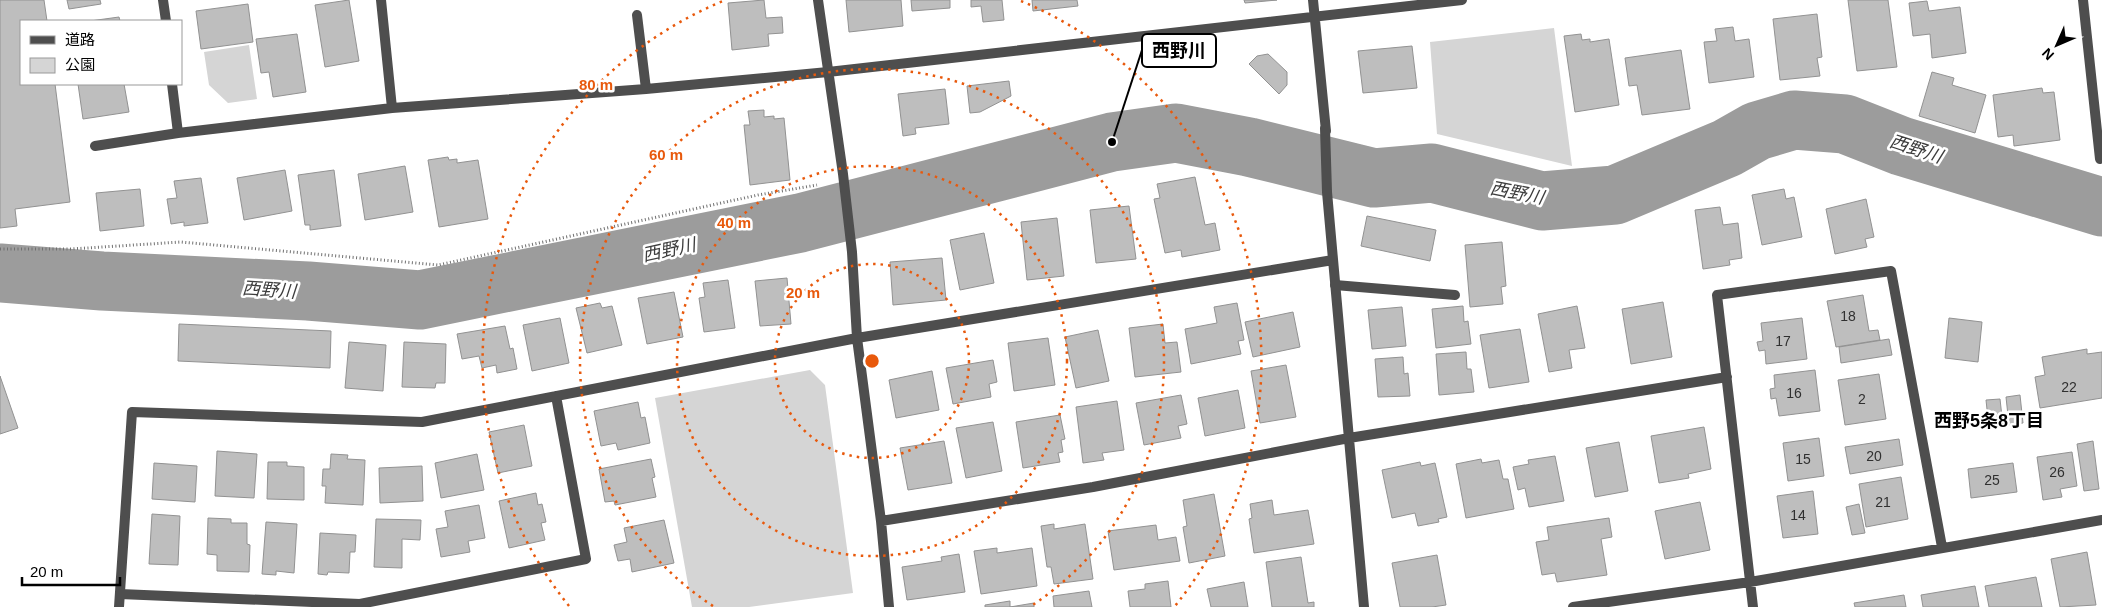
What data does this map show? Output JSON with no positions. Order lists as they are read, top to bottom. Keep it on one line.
{"districts":["西野5条8丁目"],"water":["西野川"],"places":["西野川"],"house_numbers":["18","17","22","16","2","20","15","26","25","21","14"],"legend":["道路","公園"],"scale_bar":"20 m","north":"bottom left","rings":["80 m","60 m","40 m","20 m"]}
